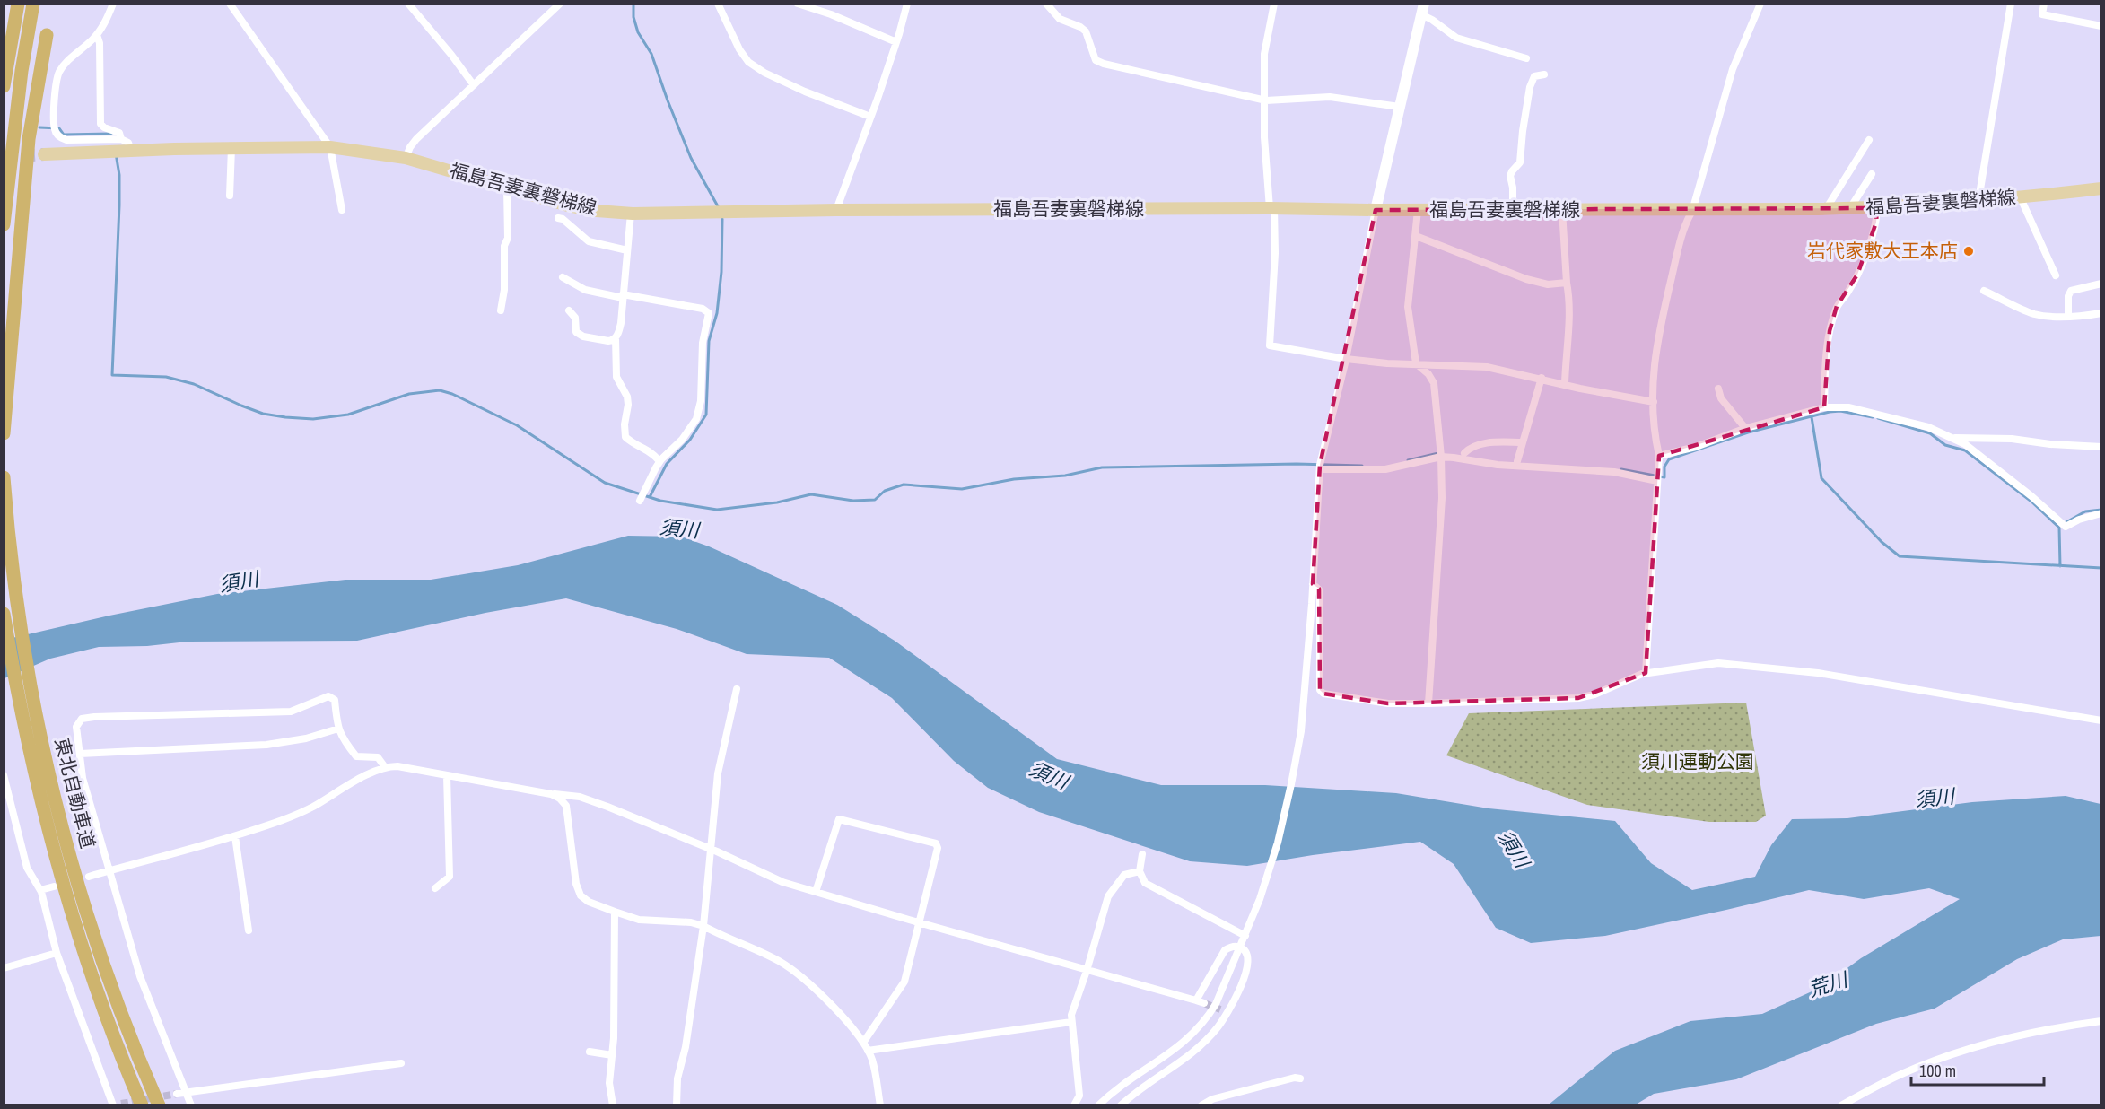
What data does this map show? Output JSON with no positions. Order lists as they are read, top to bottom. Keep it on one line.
{"streets":{"highway":["東北自動車道"],"main road":["福島吾妻裏磐梯線"]},"water":["須川","荒川"],"parks":["須川運動公園"],"places":["岩代家敷大王本店"],"scale_bar":"100 m"}
